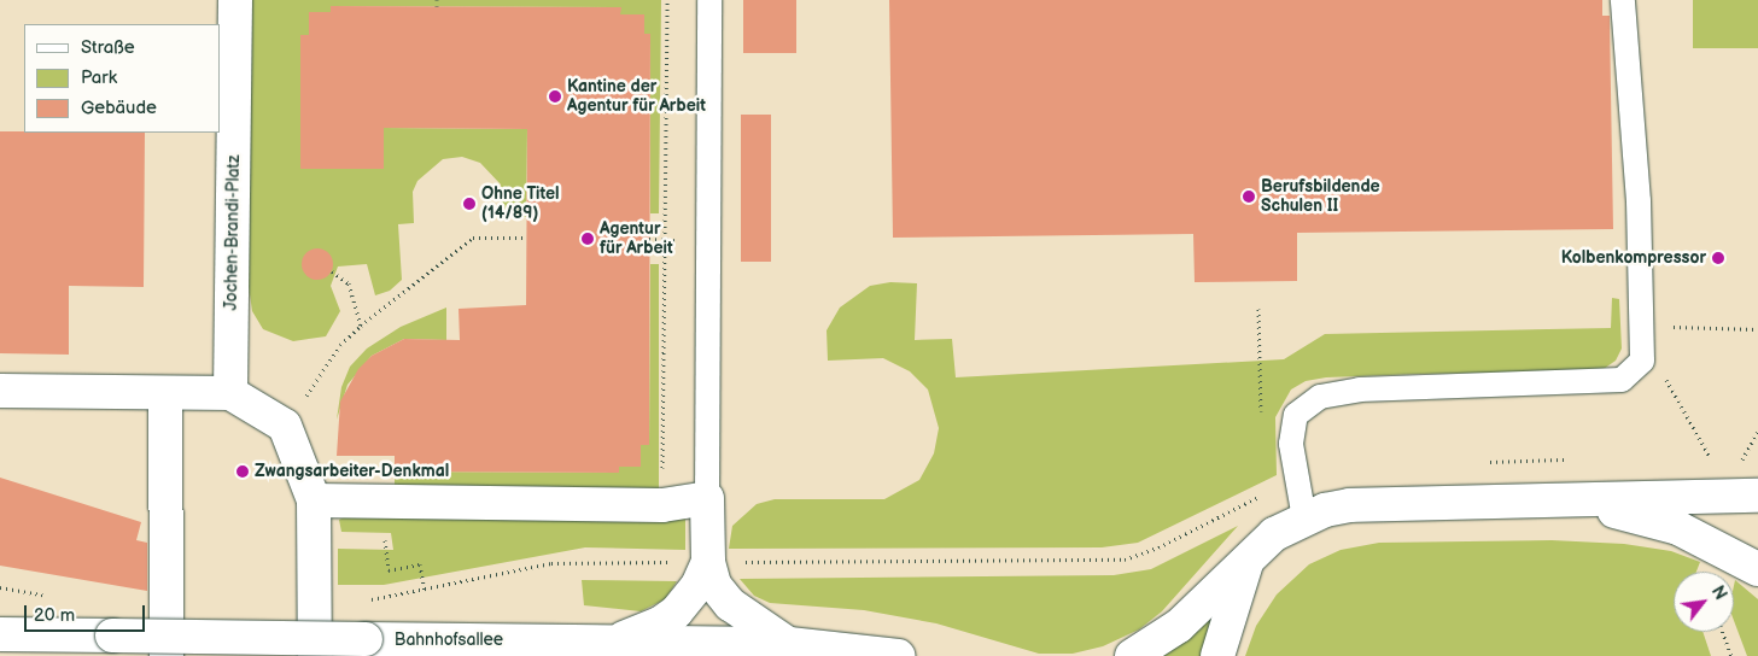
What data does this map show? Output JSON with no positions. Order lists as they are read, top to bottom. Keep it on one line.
{"streets":{"main road":["Jochen-Brandi-Platz","Bahnhofsallee"]},"places":["Kantine der Agentur für Arbeit","Berufsbildende Schulen II","Ohne Titel (14/89)","Agentur für Arbeit","Kolbenkompressor","Zwangsarbeiter-Denkmal"],"legend":["Straße","Park","Gebäude"],"scale_bar":"20 m","north":"top right"}
